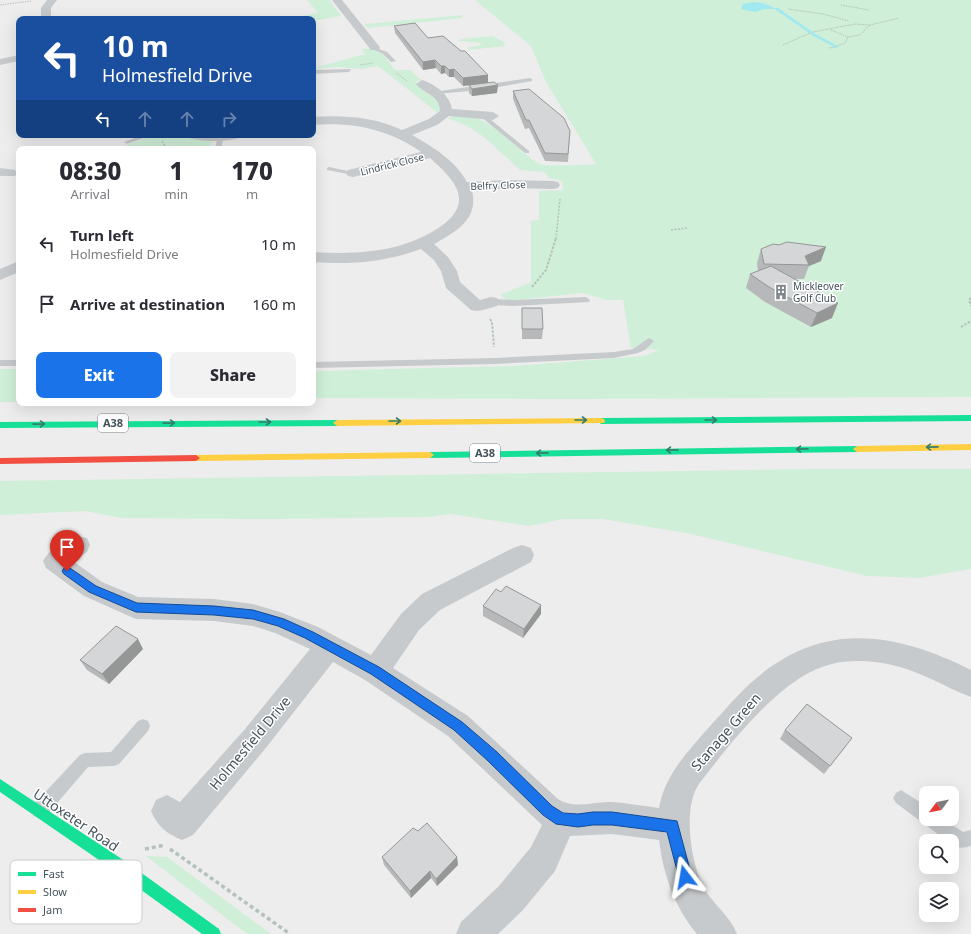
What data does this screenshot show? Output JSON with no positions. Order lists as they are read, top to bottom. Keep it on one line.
{"streets":{"main road":["A38","Uttoxeter Road"],"street":["Lindrick Close","Belfry Close","Stanage Green","Holmesfield Drive"]},"places":{"building":["Mickleover Golf Club"]},"legend":["Fast","Slow","Jam"],"north":"bottom left","page":{"turn":["10 m","Holmesfield Drive"],"eta":["08:30","Arrival","1","min","170","m"],"list":[{"name":"Turn left","note":"Holmesfield Drive","value":"10 m"},{"name":"Arrive at destination","value":"160 m"}],"buttons":["Exit","Share"]}}
